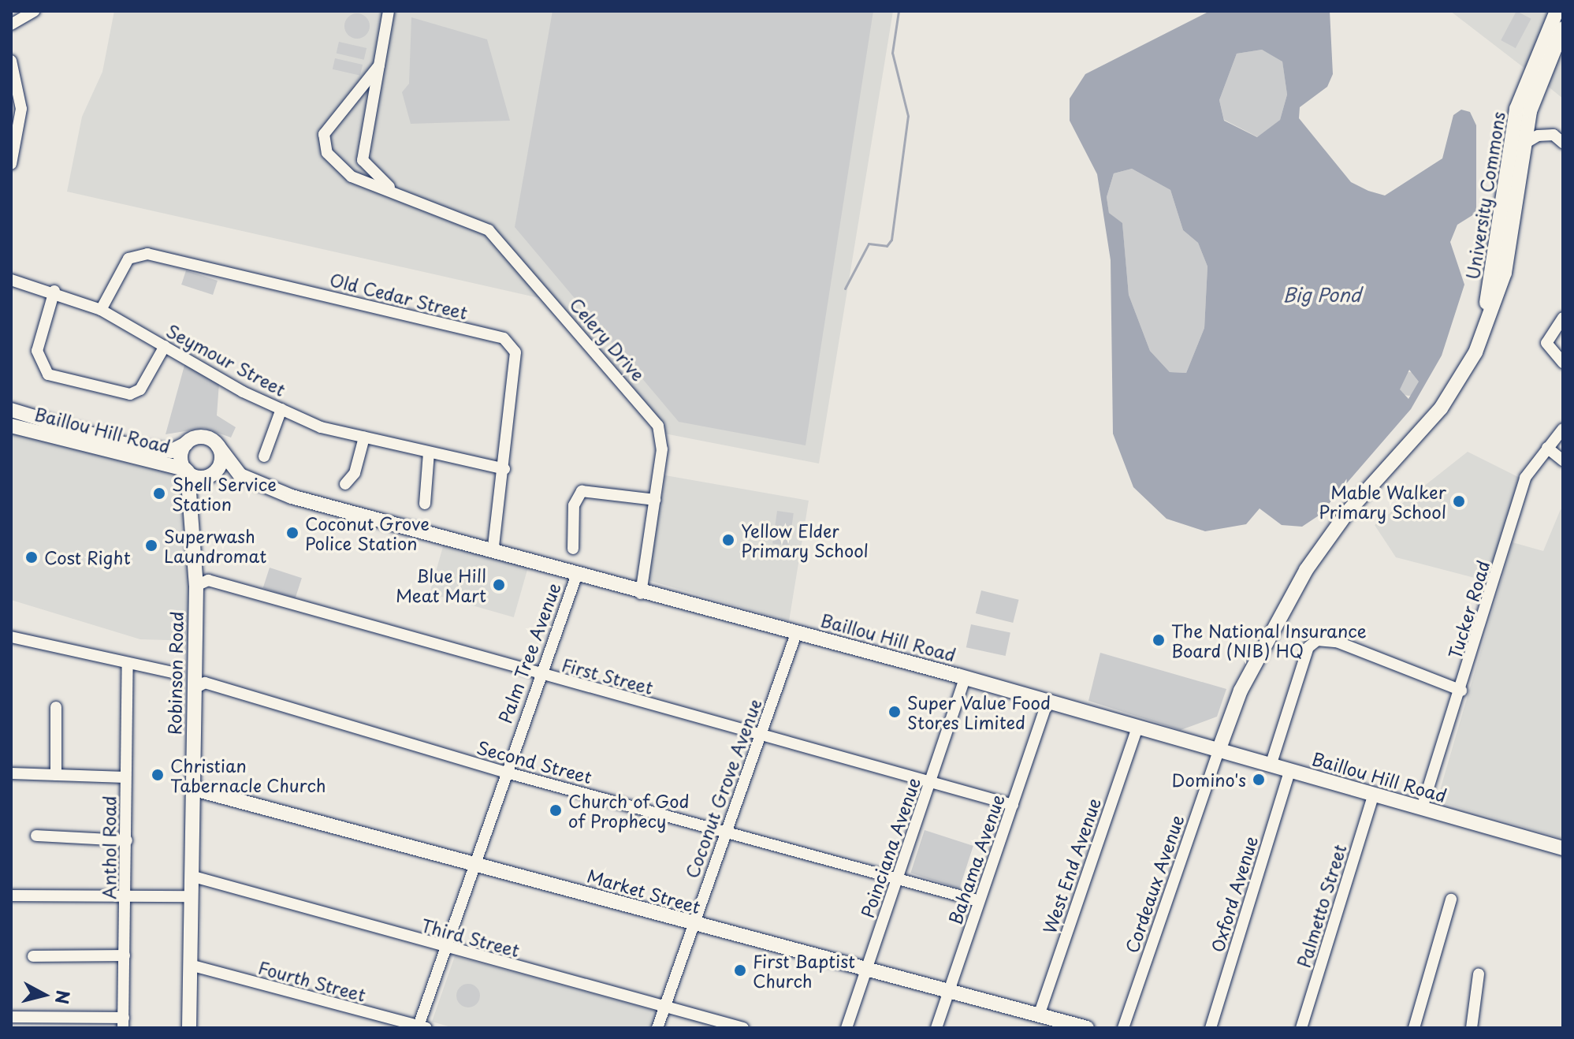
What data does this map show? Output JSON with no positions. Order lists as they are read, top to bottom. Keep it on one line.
{"streets":{"main road":["University Commons","Baillou Hill Road","Robinson Road","Market Street"],"street":["Old Cedar Street","Celery Drive","Seymour Street","Tucker Road","Palm Tree Avenue","First Street","Second Street","Coconut Grove Avenue","Anthol Road","Poinciana Avenue","Bahama Avenue","West End Avenue","Cordeaux Avenue","Oxford Avenue","Palmetto Street","Third Street","Fourth Street"]},"crossings":[["University Commons","Baillou Hill Road"],["University Commons","Cordeaux Avenue"],["Old Cedar Street","Seymour Street"],["Old Cedar Street","Baillou Hill Road"],["Celery Drive","Baillou Hill Road"],["Baillou Hill Road","Tucker Road"],["Baillou Hill Road","Palm Tree Avenue"],["Baillou Hill Road","Robinson Road"],["Baillou Hill Road","Coconut Grove Avenue"],["Baillou Hill Road","Poinciana Avenue"],["Baillou Hill Road","Bahama Avenue"],["Baillou Hill Road","West End Avenue"],["Baillou Hill Road","Cordeaux Avenue"],["Baillou Hill Road","Oxford Avenue"],["Baillou Hill Road","Palmetto Street"],["Palm Tree Avenue","First Street"],["Palm Tree Avenue","Second Street"],["Palm Tree Avenue","Market Street"],["Palm Tree Avenue","Third Street"],["Palm Tree Avenue","Fourth Street"],["Robinson Road","First Street"],["Robinson Road","Second Street"],["Robinson Road","Market Street"],["Robinson Road","Third Street"],["Robinson Road","Fourth Street"],["First Street","Coconut Grove Avenue"],["First Street","Poinciana Avenue"],["First Street","Bahama Avenue"],["Second Street","Coconut Grove Avenue"],["Second Street","Poinciana Avenue"],["Second Street","Bahama Avenue"],["Coconut Grove Avenue","Market Street"],["Coconut Grove Avenue","Third Street"],["Poinciana Avenue","Market Street"],["Bahama Avenue","Market Street"],["West End Avenue","Market Street"]],"water":["Big Pond"],"places":["Shell Service Station","Mable Walker Primary School","Coconut Grove Police Station","Yellow Elder Primary School","Superwash Laundromat","Cost Right","Blue Hill Meat Mart","The National Insurance Board (NIB) HQ","Super Value Food Stores Limited","Christian Tabernacle Church","Domino's","Church of God of Prophecy","First Baptist Church"],"north":"right"}
